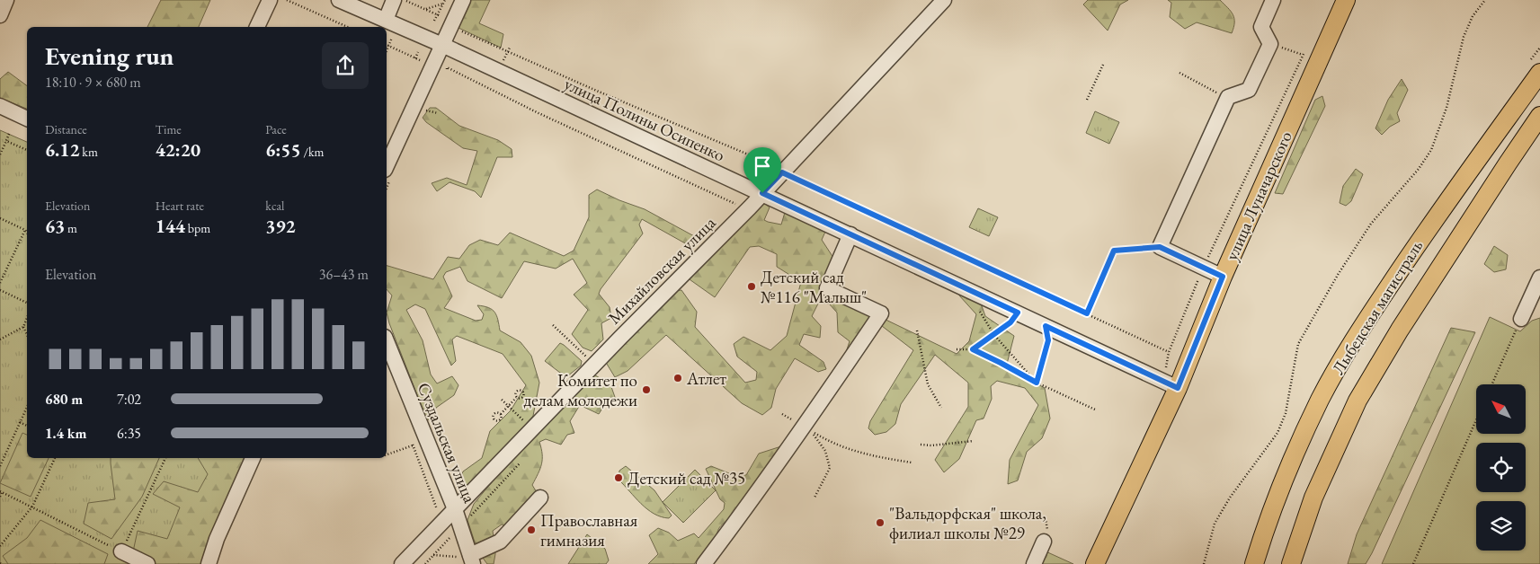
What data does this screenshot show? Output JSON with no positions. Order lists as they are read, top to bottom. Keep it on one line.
{"streets":{"main road":["улица Луначарского","Лыбедская магистраль"],"street":["улица Полины Осипенко","Михайловская улица","Суздальская улица"]},"crossings":[["улица Полины Осипенко","улица Луначарского"],["улица Полины Осипенко","Михайловская улица"],["Михайловская улица","Суздальская улица"]],"places":["Детский сад №116 \"Малыш\"","Атлет","Комитет по делам молодежи","Детский сад №35","\"Вальдорфская\" школа, филиал школы №29","Православная гимназия"],"north":"top left","page":{"heading":["Evening run","18:10 · 9 × 680 m"],"stats":[["Distance","6.12 km"],["Time","42:20"],["Pace","6:55 /km"],["Elevation","63 m"],["Heart rate","144 bpm"],["kcal","392"]],"chart":["Elevation","36–43 m"],"list":[{"name":"680 m","note":"7:02"},{"name":"1.4 km","note":"6:35"}]}}
